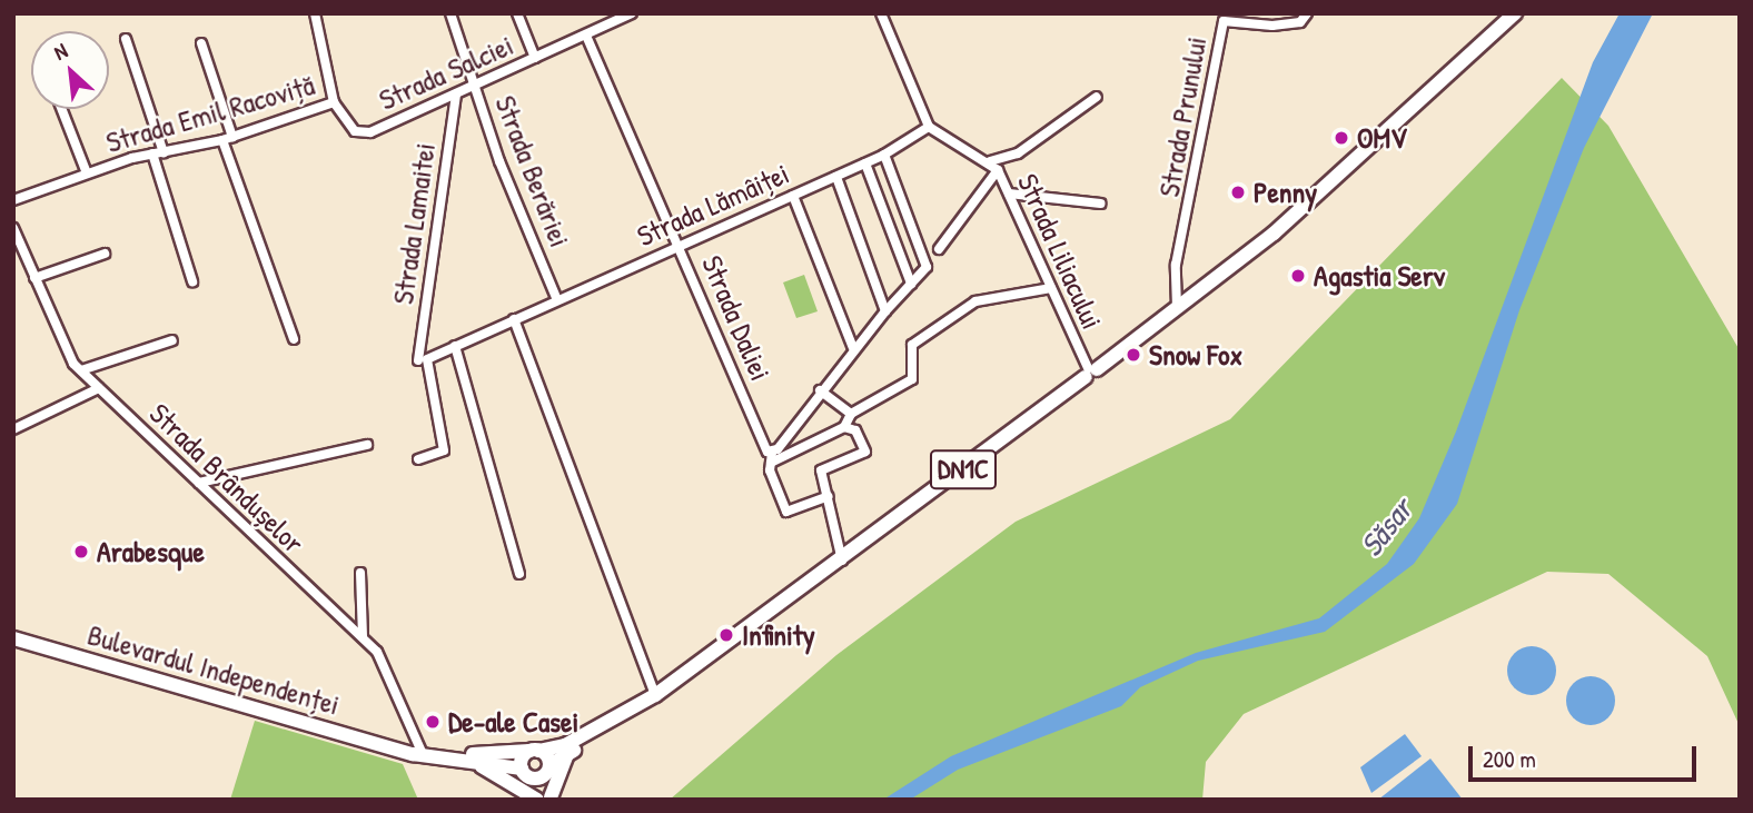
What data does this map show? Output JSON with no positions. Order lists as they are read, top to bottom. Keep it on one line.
{"streets":{"main road":["DN1C","Bulevardul Independenței"],"street":["Strada Salciei","Strada Emil Racoviță","Strada Prunului","Strada Berăriei","Strada Lămâiței","Strada Lamaitei","Strada Liliacului","Strada Daliei","Strada Brândușelor"]},"crossings":[["Strada Salciei","Strada Emil Racoviță"],["Strada Salciei","Strada Berăriei"],["Strada Salciei","Strada Lamaitei"],["Strada Salciei","Strada Daliei"],["Strada Prunului","Bulevardul Independenței"],["Strada Berăriei","Strada Lămâiței"],["Strada Lămâiței","Strada Lamaitei"],["Strada Lămâiței","Strada Liliacului"],["Strada Lămâiței","Strada Daliei"],["Strada Liliacului","Bulevardul Independenței"],["DN1C","Bulevardul Independenței"],["Strada Brândușelor","Bulevardul Independenței"]],"water":["Săsar"],"places":["OMV","Penny","Agastia Serv","Snow Fox","Arabesque","Infinity","De-ale Casei"],"scale_bar":"200 m","north":"top left"}
